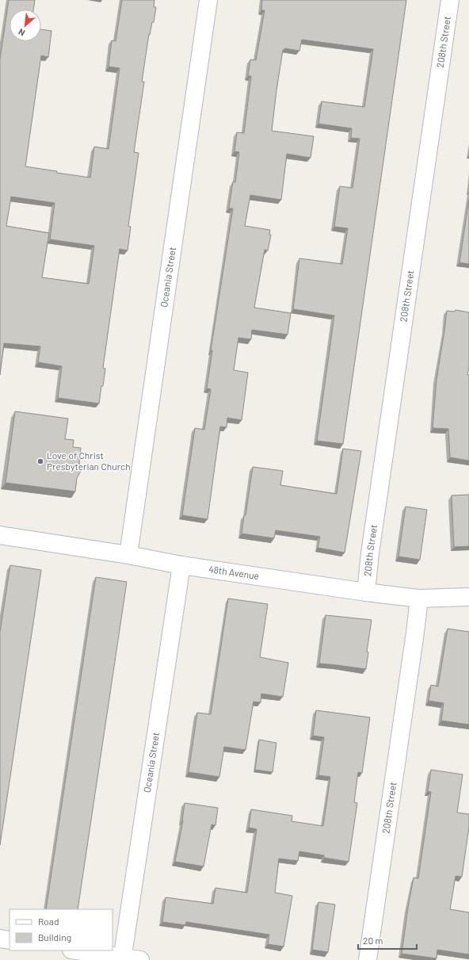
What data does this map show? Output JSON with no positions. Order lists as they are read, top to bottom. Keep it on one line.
{"streets":{"street":["208th Street","Oceania Street","48th Avenue"]},"crossings":[["208th Street","48th Avenue"],["Oceania Street","48th Avenue"]],"places":["Love of Christ Presbyterian Church"],"legend":["Road","Building"],"scale_bar":"20 m","north":"bottom left"}
